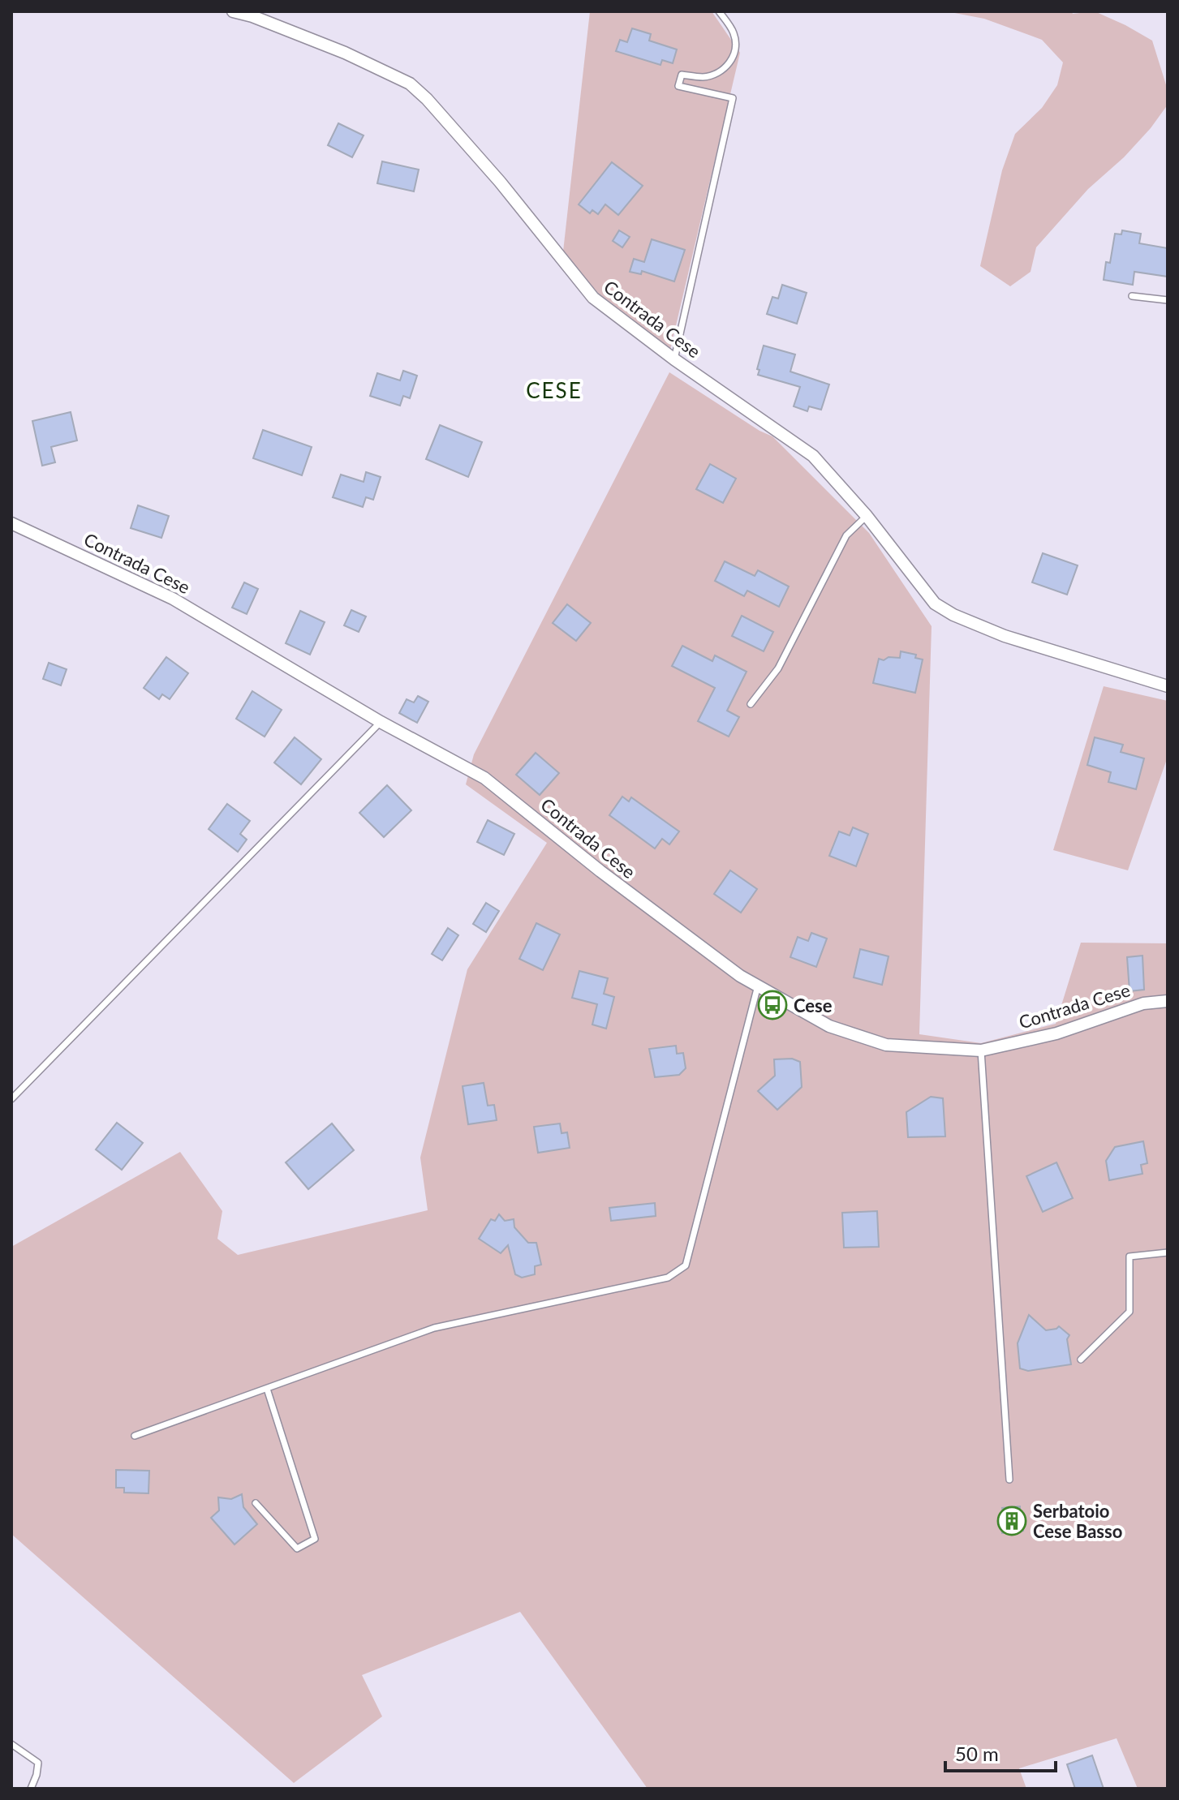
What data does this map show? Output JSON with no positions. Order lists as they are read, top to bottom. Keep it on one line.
{"streets":{"street":["Contrada Cese"]},"districts":["CESE"],"places":{"bus stop":["Cese"],"building":["Serbatoio Cese Basso"]},"scale_bar":"50 m"}
